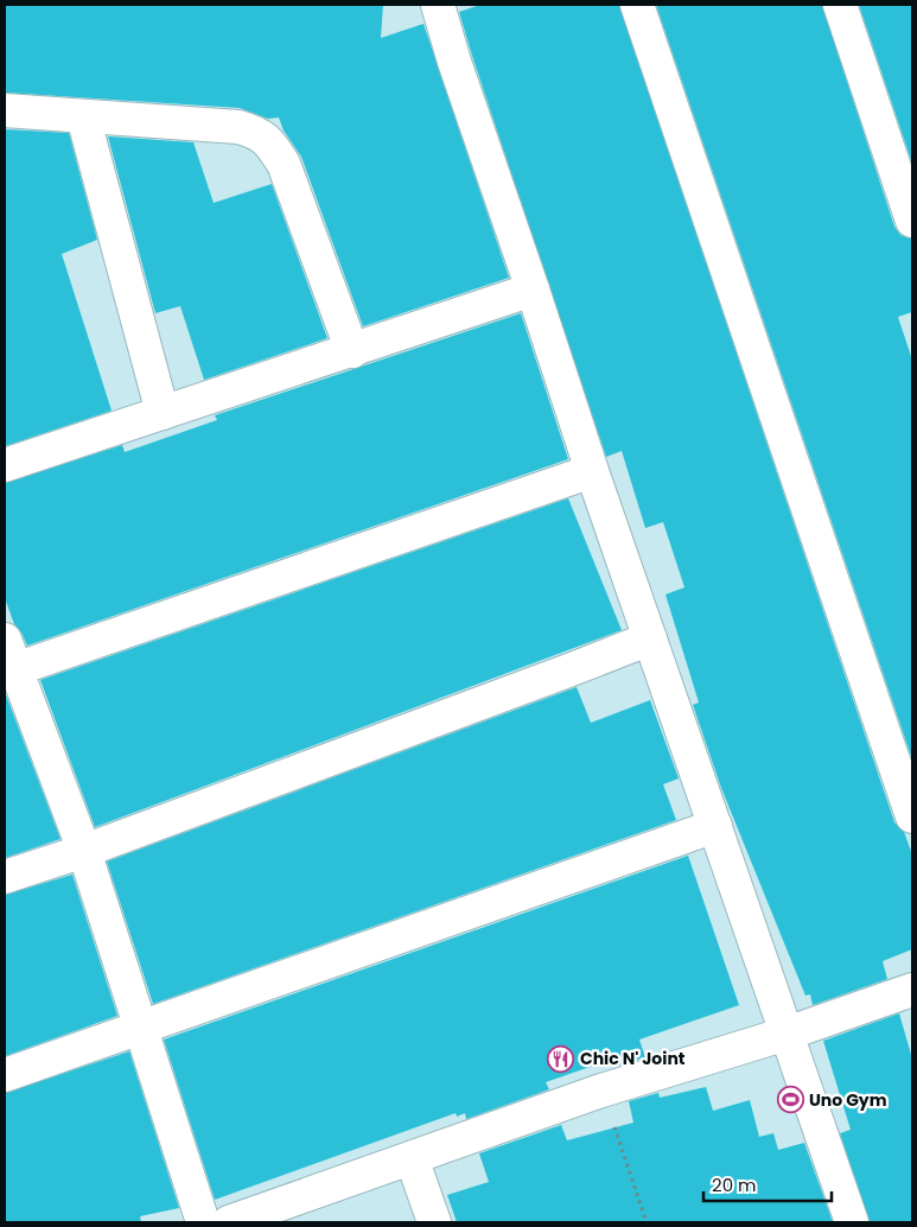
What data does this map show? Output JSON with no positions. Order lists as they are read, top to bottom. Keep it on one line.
{"places":{"restaurant":["Chic N' Joint"],"sports":["Uno Gym"]},"scale_bar":"20 m"}
